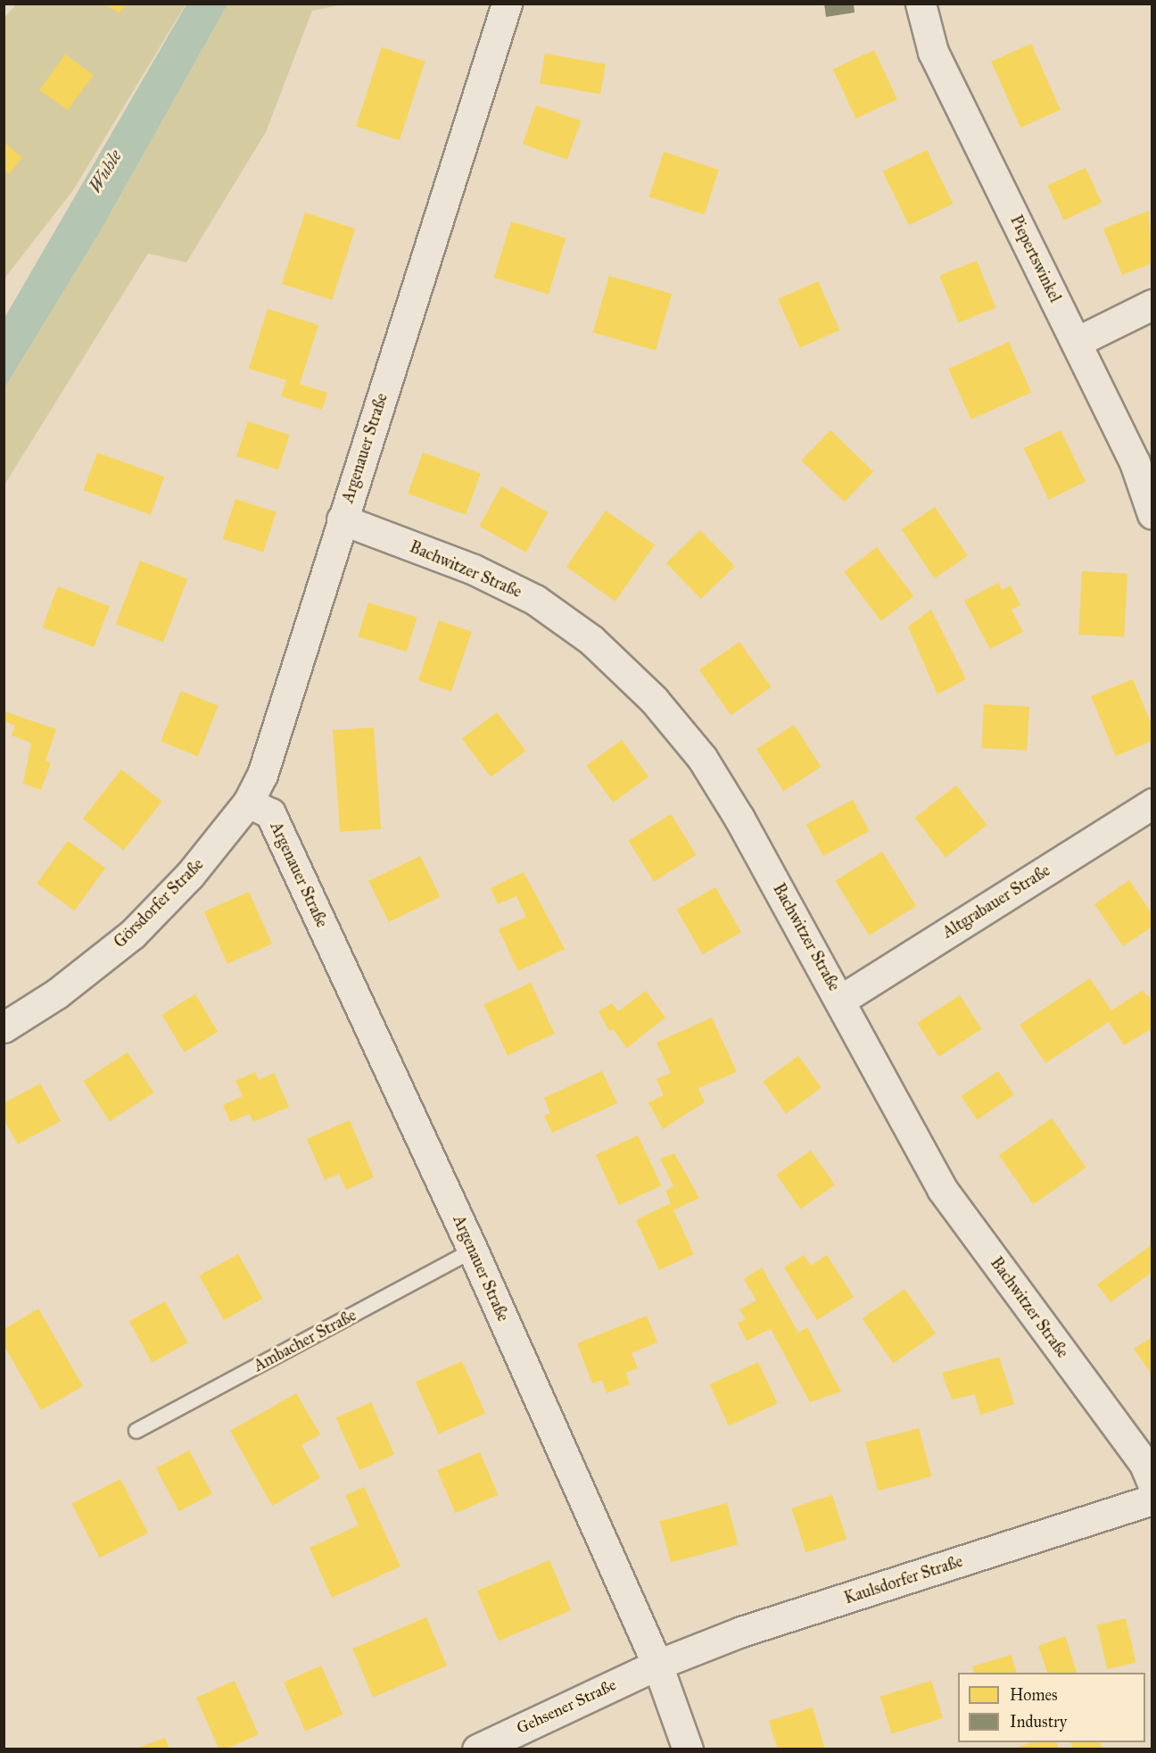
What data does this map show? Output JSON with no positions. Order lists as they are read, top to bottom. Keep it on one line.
{"streets":{"street":["Piepertswinkel","Argenauer Straße","Bachwitzer Straße","Altgrabauer Straße","Görsdorfer Straße","Kaulsdorfer Straße","Gehsener Straße"],"lane":["Ambacher Straße"]},"crossings":[["Argenauer Straße","Bachwitzer Straße"],["Argenauer Straße","Görsdorfer Straße"],["Argenauer Straße","Ambacher Straße"],["Argenauer Straße","Kaulsdorfer Straße"],["Argenauer Straße","Gehsener Straße"],["Bachwitzer Straße","Altgrabauer Straße"],["Kaulsdorfer Straße","Gehsener Straße"]],"water":["Wuhle"],"legend":["Homes","Industry"]}
